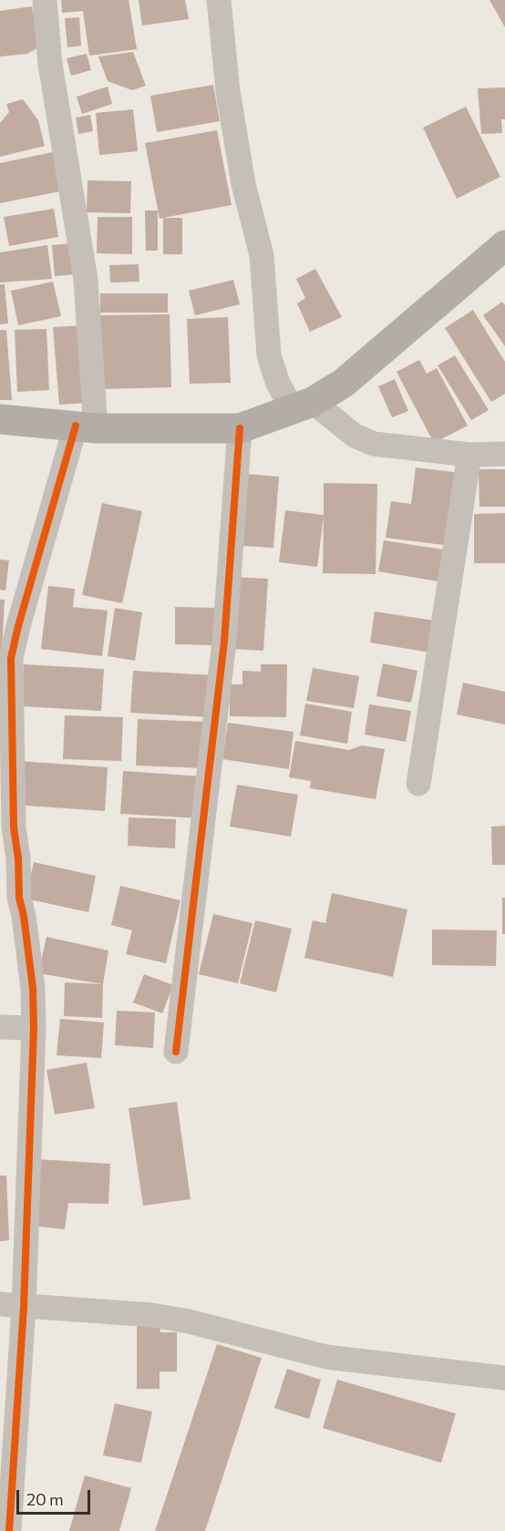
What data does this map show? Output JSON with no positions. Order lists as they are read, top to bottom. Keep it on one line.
{"scale_bar":"20 m"}
